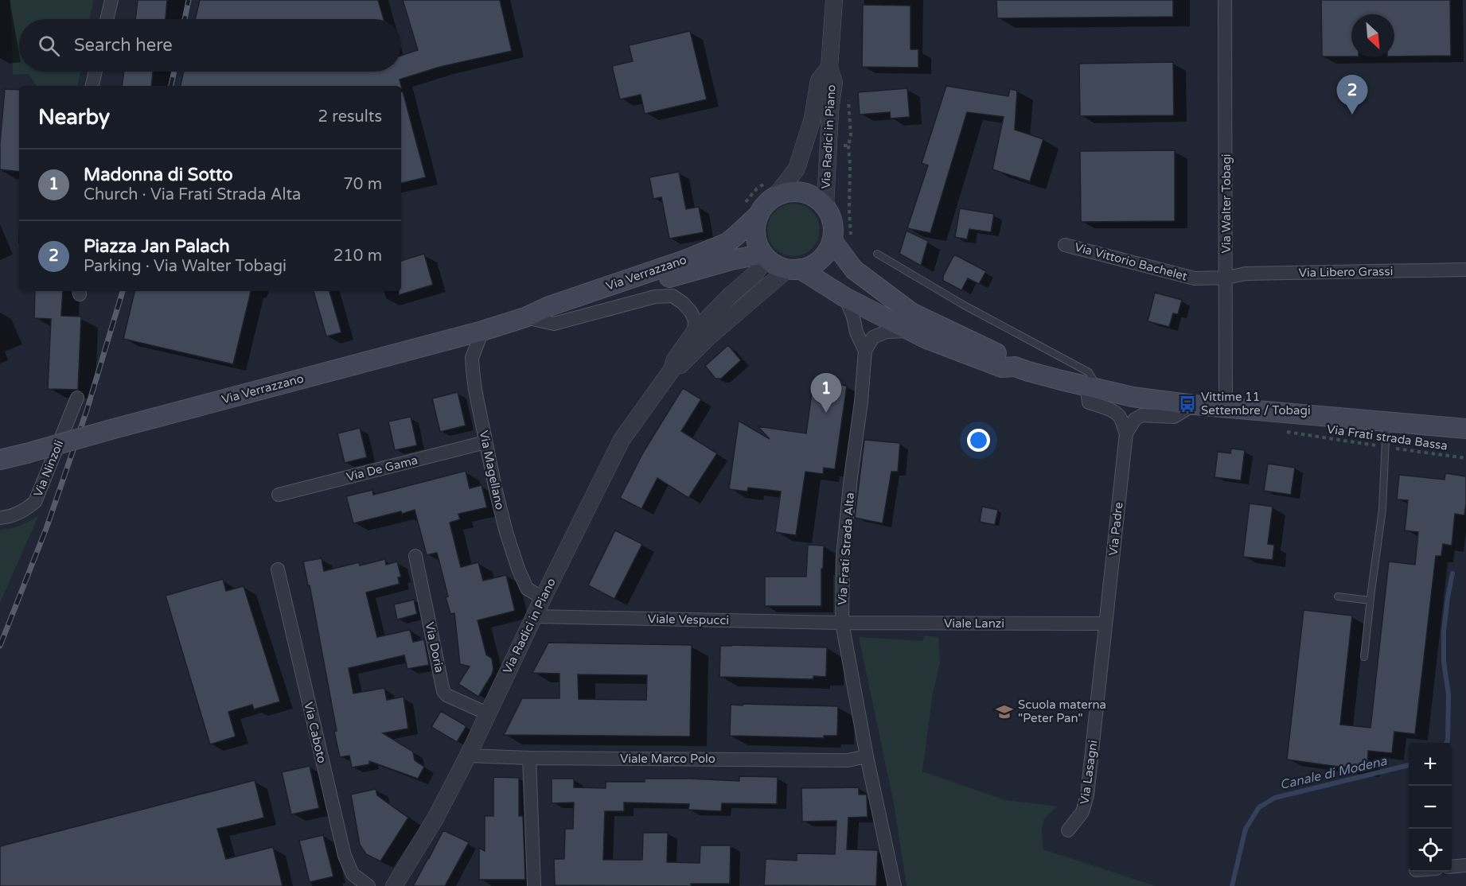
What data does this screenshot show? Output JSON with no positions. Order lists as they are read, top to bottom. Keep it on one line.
{"streets":{"main road":["Via Radici in Piano","Via Verrazzano"],"street":["Via Walter Tobagi","Via Vittorio Bachelet","Via Libero Grassi","Via Ninzoli","Via De Gama","Via Magellano","Via Padre","Via Frati Strada Alta","Viale Vespucci","Viale Lanzi","Via Doria","Via Caboto","Viale Marco Polo","Via Lasagni"],"path":["Via Frati strada Bassa"]},"crossings":[["Via Radici in Piano","Via Verrazzano"],["Via Radici in Piano","Via Magellano"],["Via Radici in Piano","Viale Vespucci"],["Via Radici in Piano","Via Doria"],["Via Radici in Piano","Viale Marco Polo"],["Via Walter Tobagi","Via Vittorio Bachelet"],["Via Walter Tobagi","Via Libero Grassi"],["Via Vittorio Bachelet","Via Libero Grassi"],["Via Verrazzano","Via Magellano"],["Via De Gama","Via Magellano"],["Via Padre","Viale Lanzi"],["Via Padre","Via Lasagni"],["Via Frati Strada Alta","Viale Vespucci"],["Via Frati Strada Alta","Viale Lanzi"],["Via Frati Strada Alta","Viale Marco Polo"],["Viale Vespucci","Viale Lanzi"],["Viale Lanzi","Via Lasagni"]],"water":["Canale di Modena"],"places":{"bus stop":["Vittime 11 Settembre / Tobagi"],"school or university":["Scuola materna \"Peter Pan\""]},"north":"bottom right","page":{"search":"Search here","pins":["2","1"],"heading":["Nearby","2 results"],"list":[{"mark":"1","name":"Madonna di Sotto","note":"Church · Via Frati Strada Alta","value":"70 m"},{"mark":"2","name":"Piazza Jan Palach","note":"Parking · Via Walter Tobagi","value":"210 m"}],"map_buttons":["+","−"]}}
